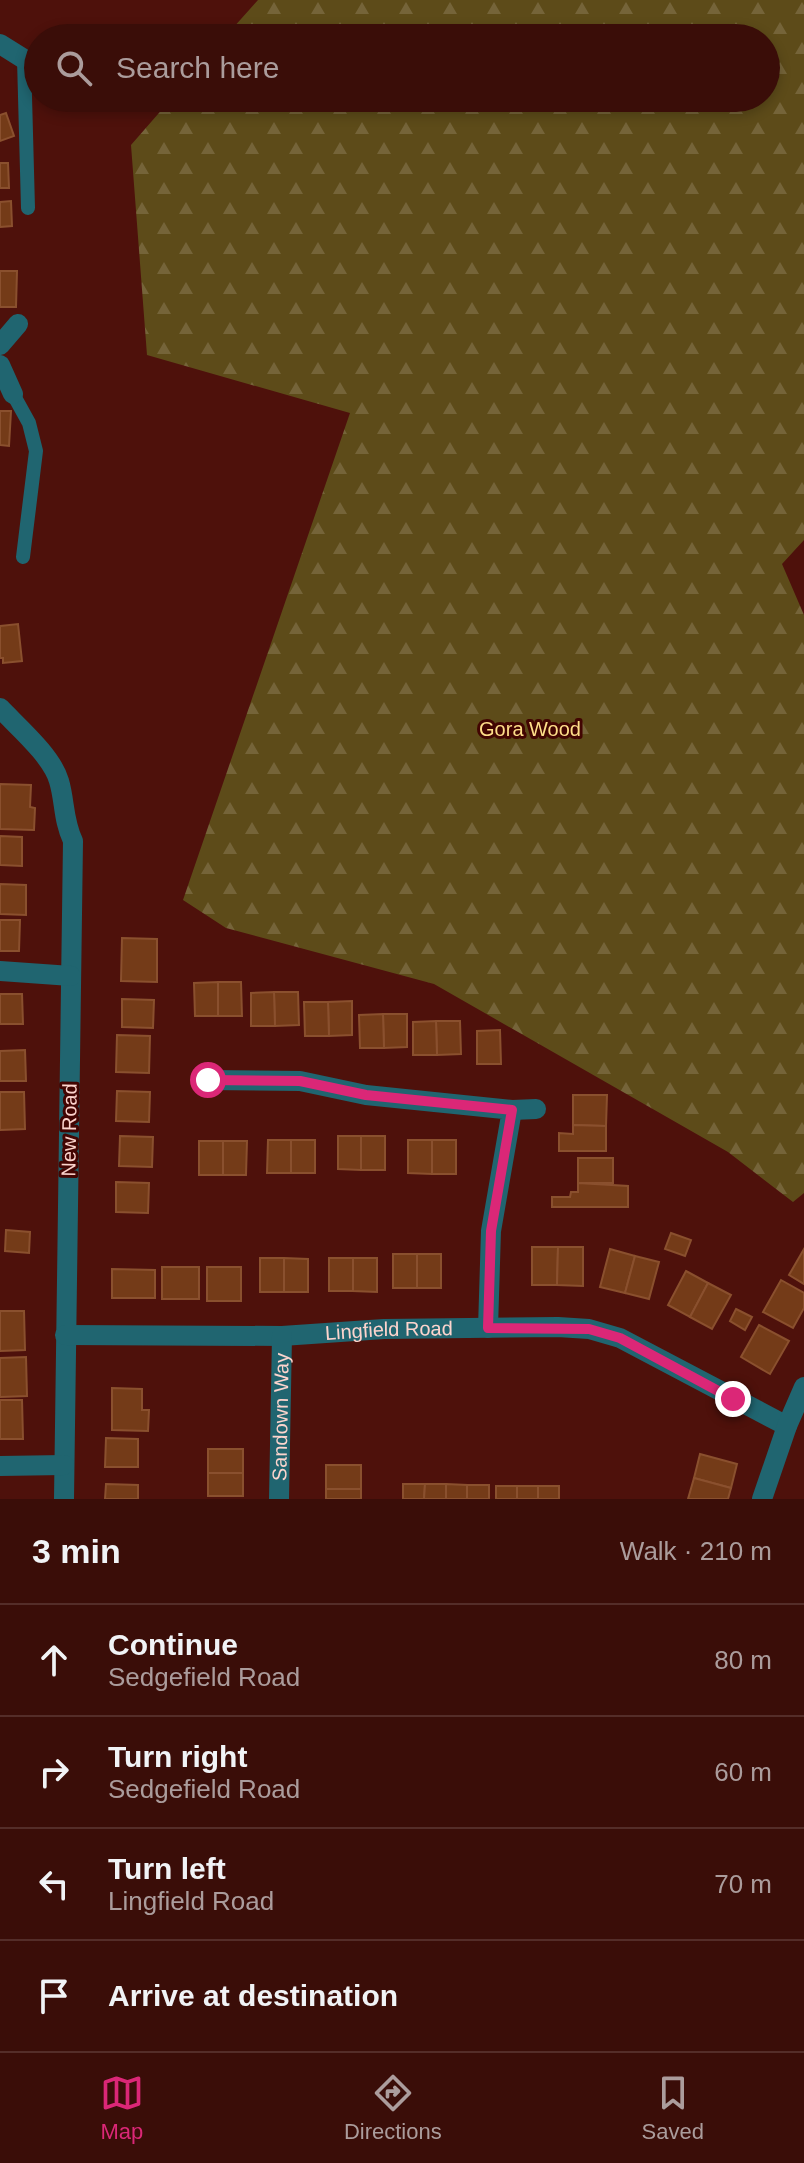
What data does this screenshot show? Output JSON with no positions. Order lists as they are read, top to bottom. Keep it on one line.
{"streets":{"street":["New Road","Lingfield Road","Sandown Way"]},"crossings":[["New Road","Lingfield Road"],["Lingfield Road","Sandown Way"]],"parks":["Gora Wood"],"page":{"search":"Search here","heading":["3 min","Walk · 210 m"],"list":[["Continue","Sedgefield Road","80 m"],["Turn right","Sedgefield Road","60 m"],["Turn left","Lingfield Road","70 m"],"Arrive at destination"],"nav":["Map","Directions","Saved"]}}
